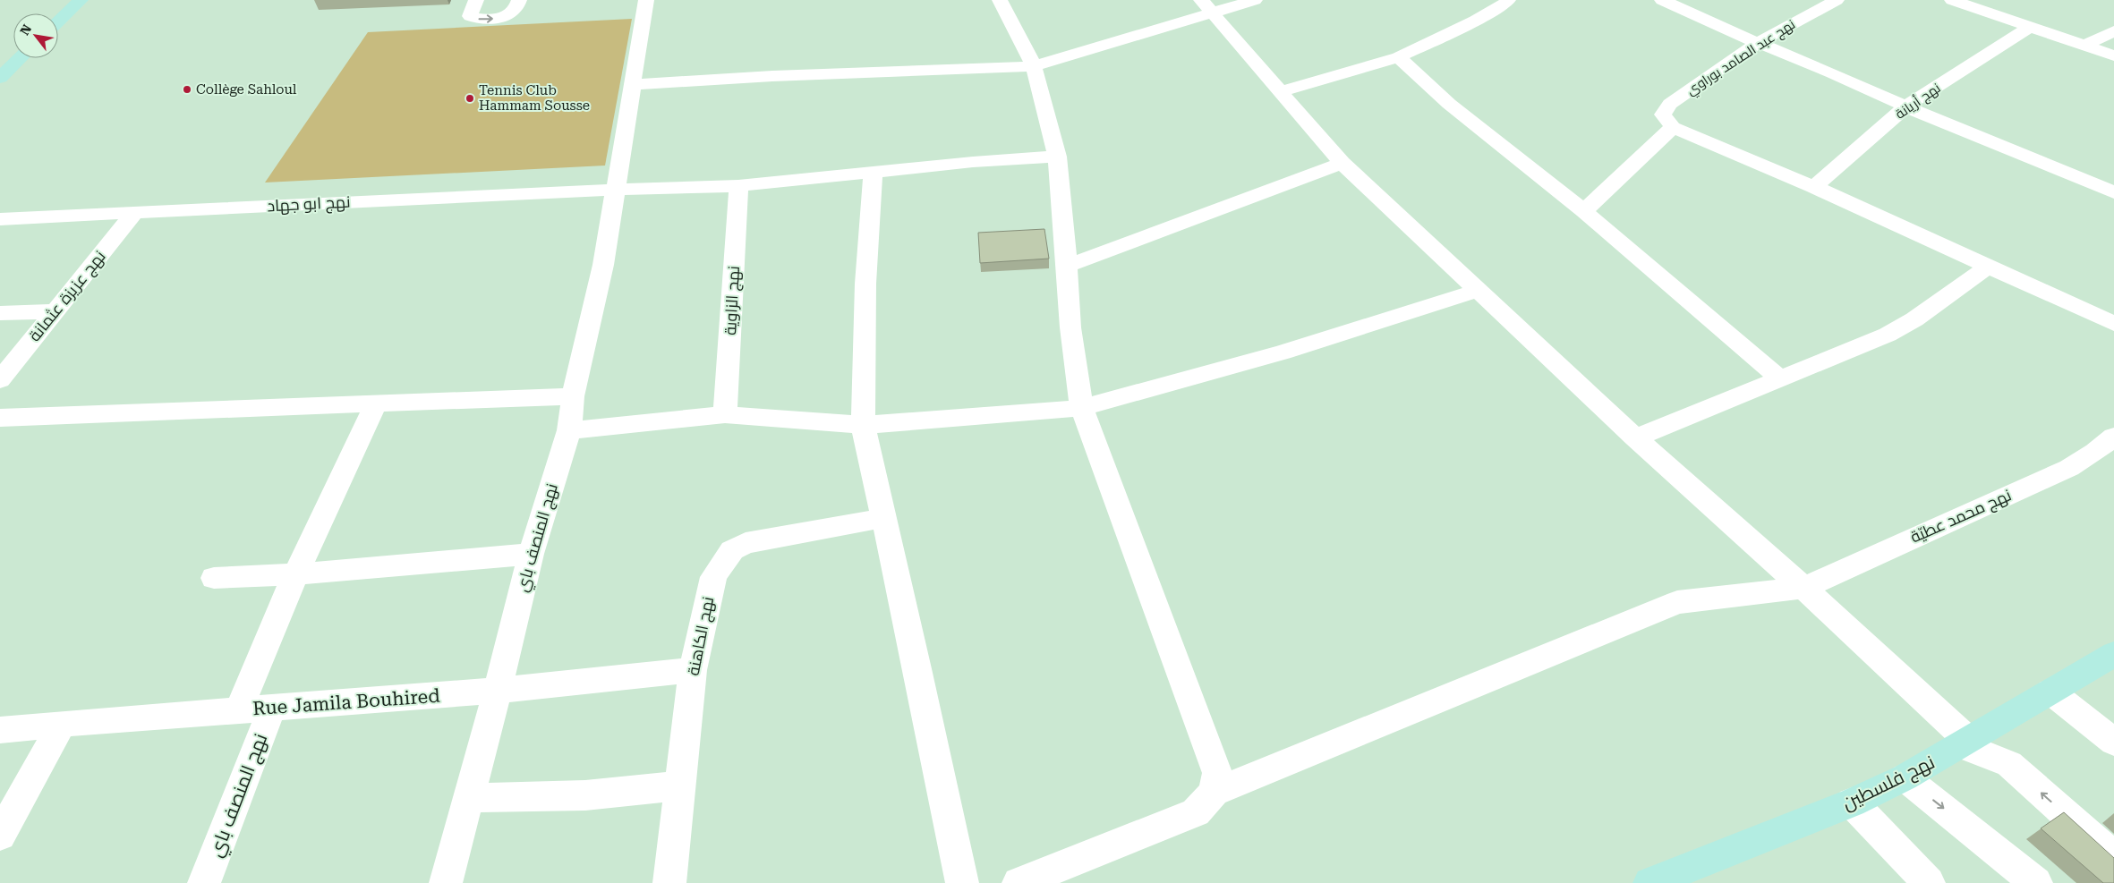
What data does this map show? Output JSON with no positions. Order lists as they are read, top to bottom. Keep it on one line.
{"streets":{"main road":["نهج فلسطين"],"street":["نهج عبد الصامد بوراوي","نهج أريانة","نهج ابو جهاد","نهج عزيزة عثمانة","نهج الزاوية","نهج محمد عطيّة","نهج المنصف باي","نهج الكاهنة","Rue Jamila Bouhired"]},"crossings":[["نهج ابو جهاد","نهج عزيزة عثمانة"],["نهج ابو جهاد","نهج الزاوية"],["نهج ابو جهاد","نهج المنصف باي"],["نهج المنصف باي","Rue Jamila Bouhired"],["نهج الكاهنة","Rue Jamila Bouhired"]],"places":["Collège Sahloul","Tennis Club Hammam Sousse"],"north":"top left"}
